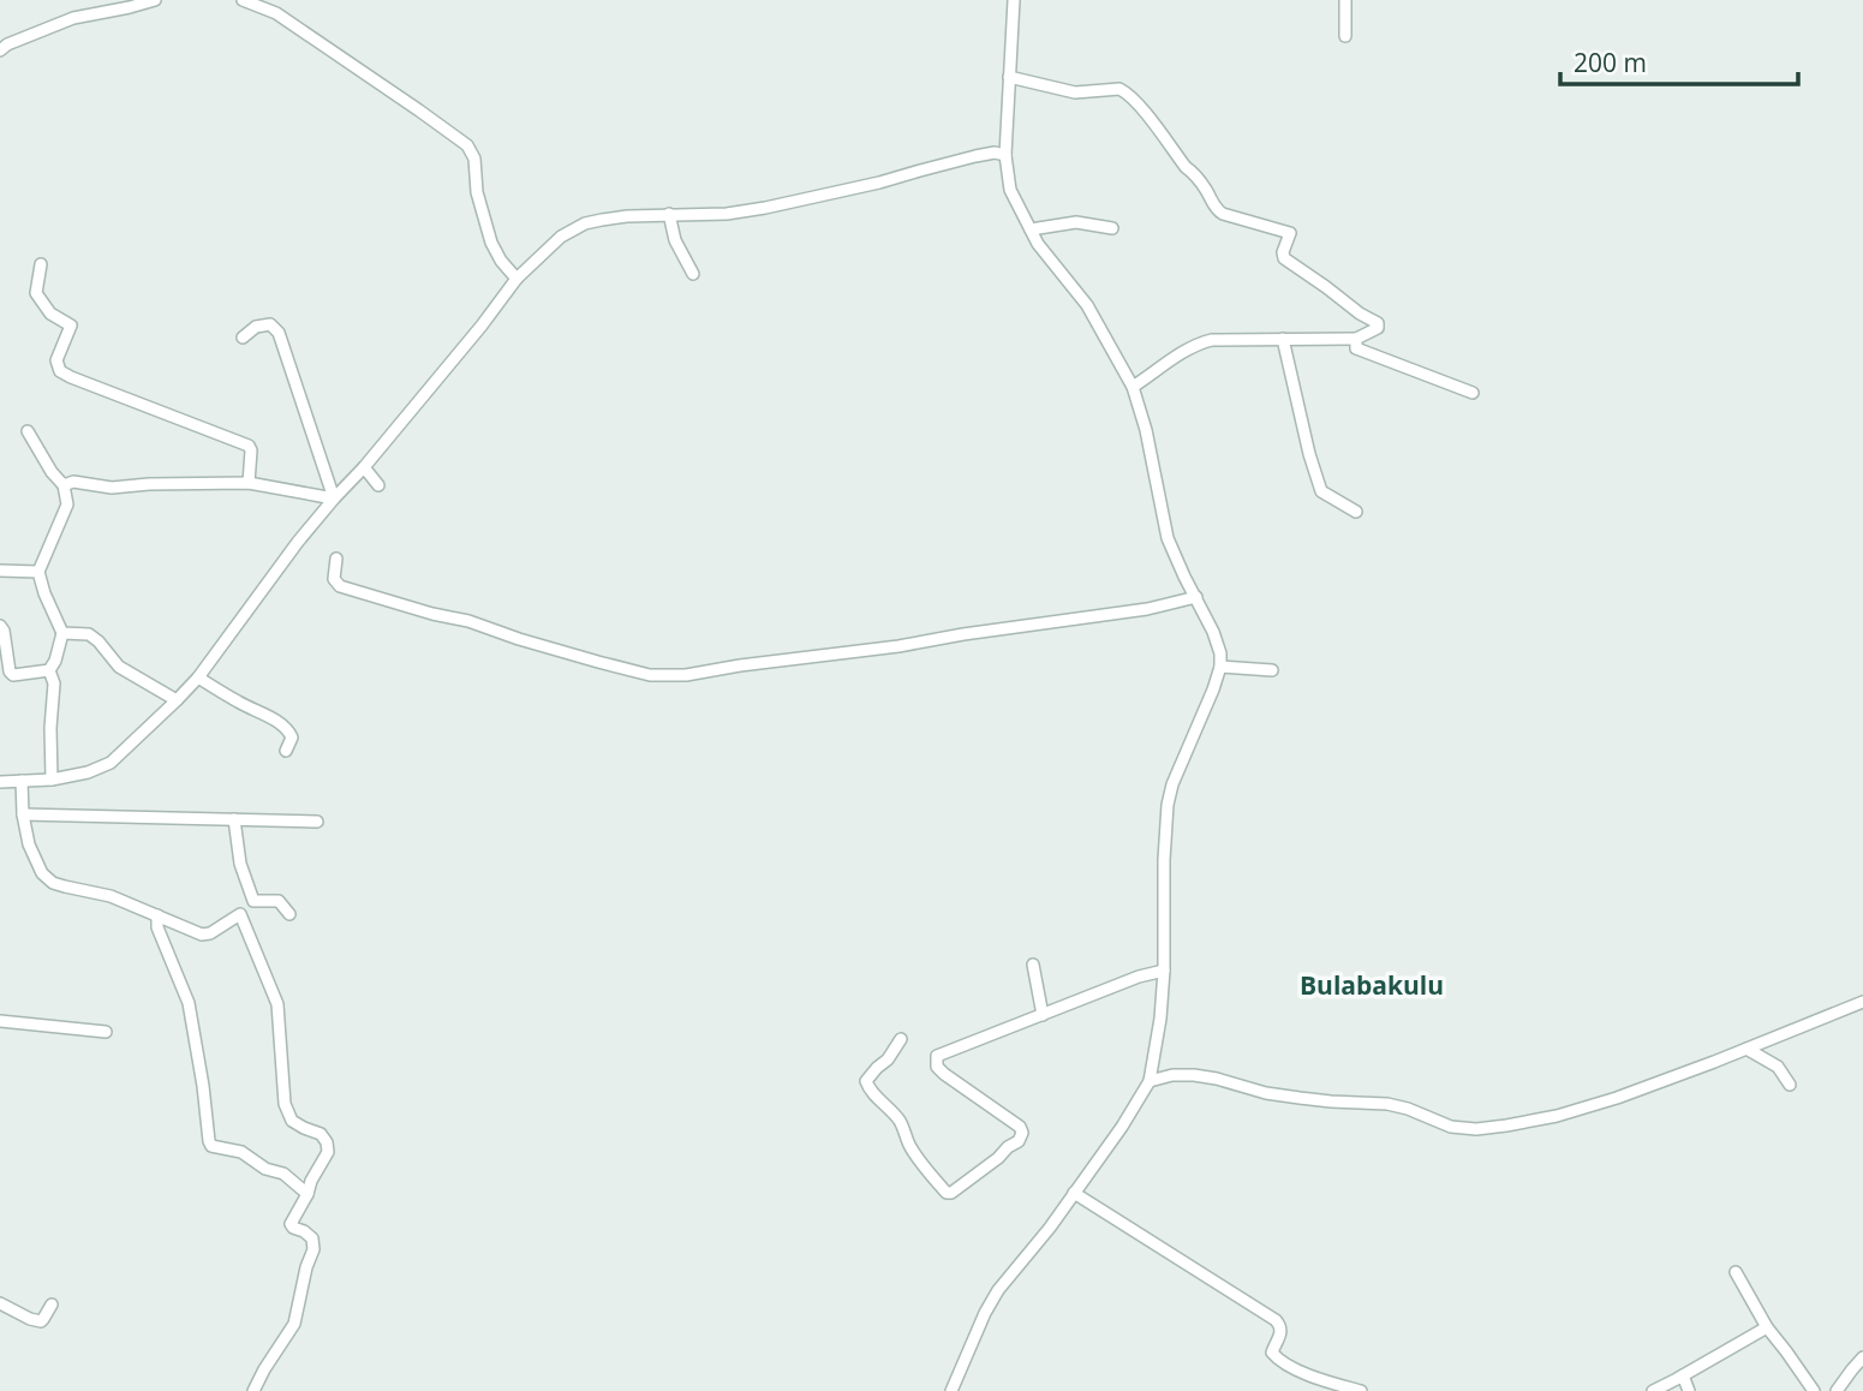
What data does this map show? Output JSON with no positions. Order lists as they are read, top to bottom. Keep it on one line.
{"districts":["Bulabakulu"],"scale_bar":"200 m"}
